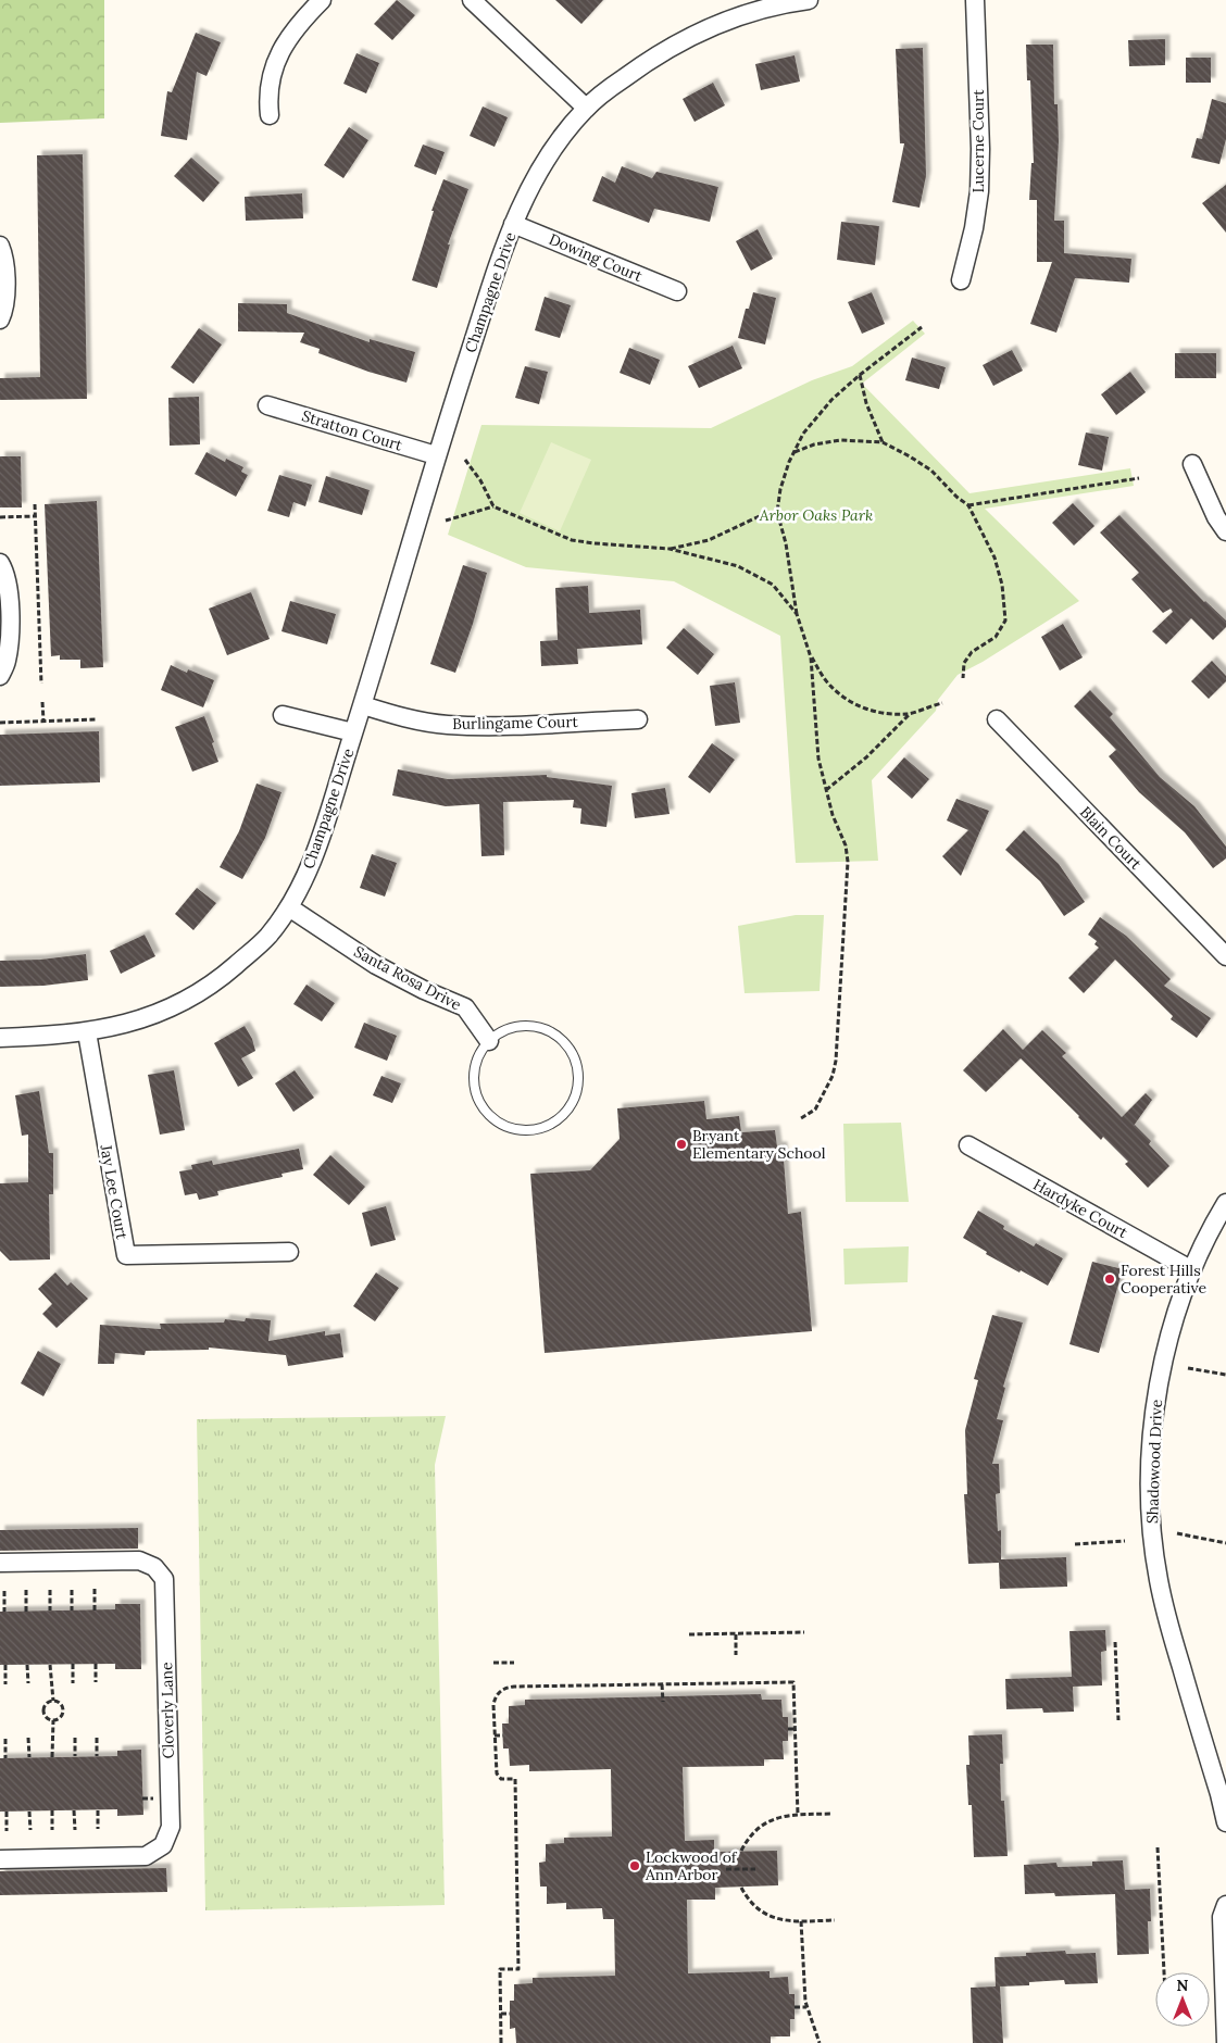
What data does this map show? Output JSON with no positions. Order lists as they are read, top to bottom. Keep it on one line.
{"streets":{"street":["Lucerne Court","Dowing Court","Champagne Drive","Stratton Court","Burlingame Court","Blain Court","Santa Rosa Drive","Jay Lee Court","Hardyke Court","Shadowood Drive","Cloverly Lane"]},"crossings":[["Dowing Court","Champagne Drive"],["Champagne Drive","Stratton Court"],["Champagne Drive","Burlingame Court"],["Champagne Drive","Santa Rosa Drive"],["Champagne Drive","Jay Lee Court"],["Hardyke Court","Shadowood Drive"]],"parks":["Arbor Oaks Park"],"places":["Bryant Elementary School","Forest Hills Cooperative","Lockwood of Ann Arbor"],"north":"top"}
